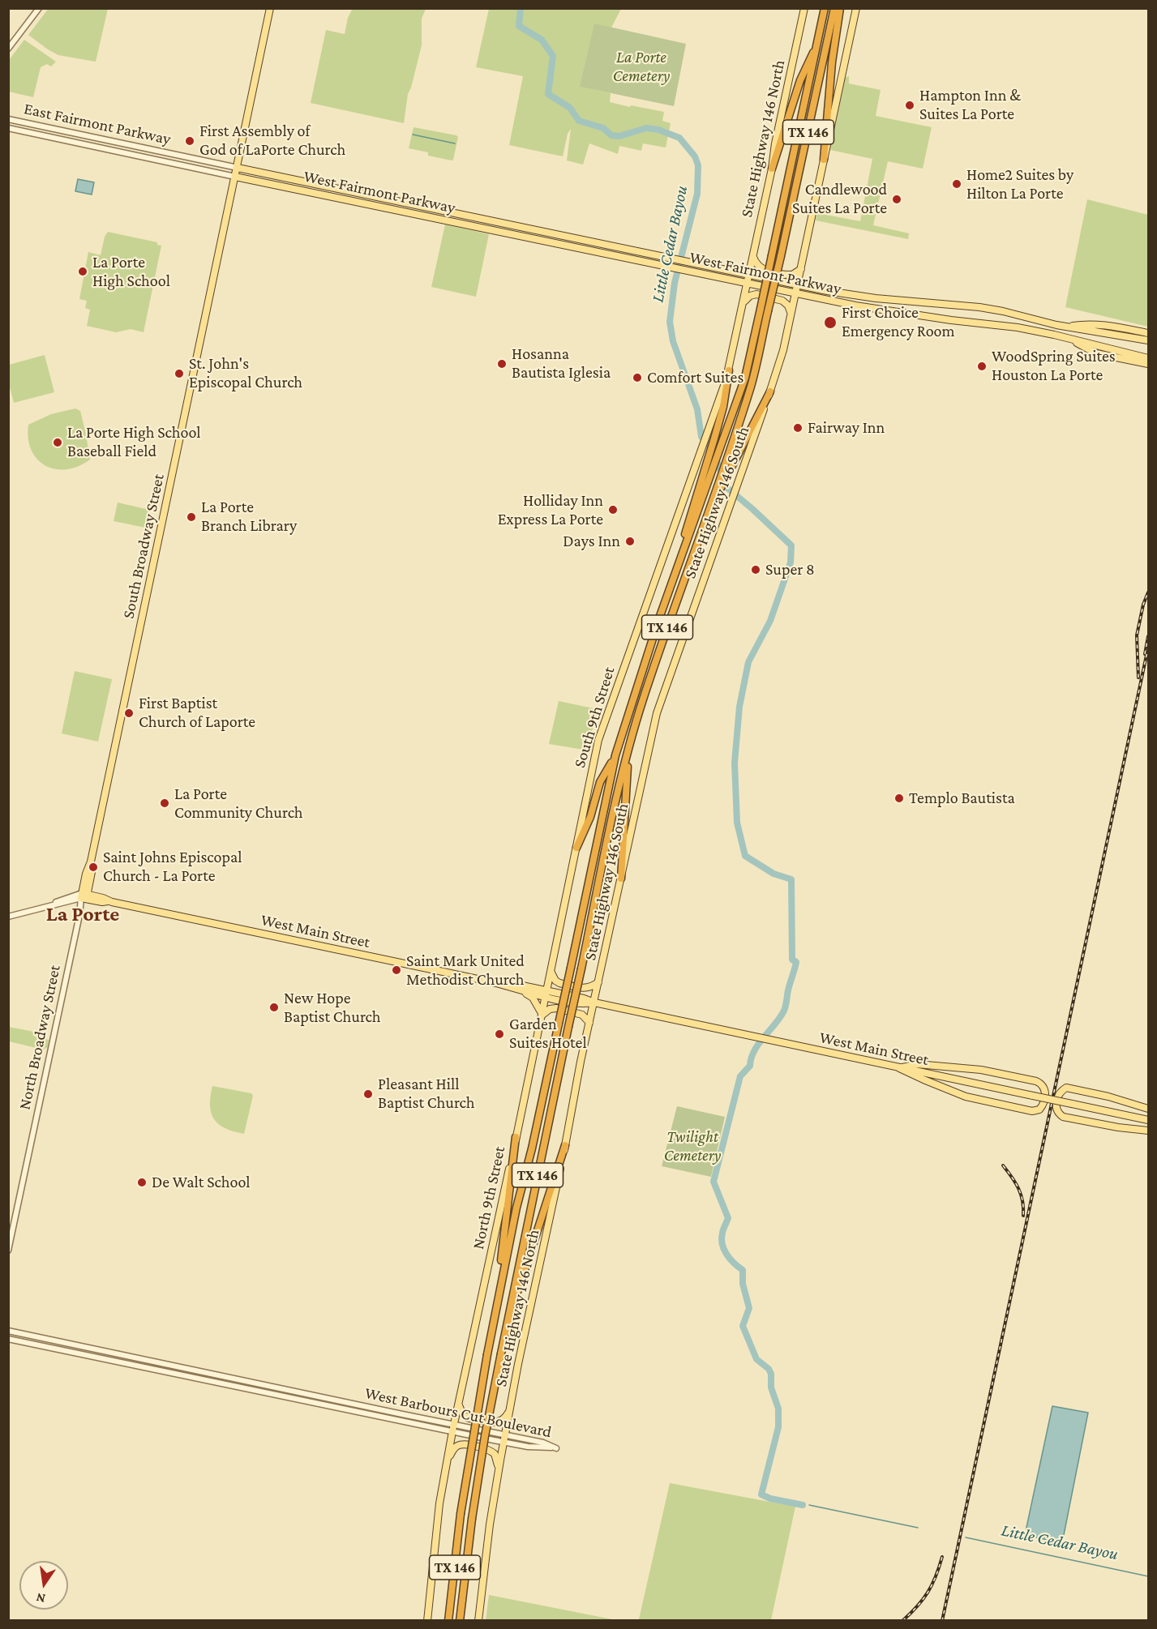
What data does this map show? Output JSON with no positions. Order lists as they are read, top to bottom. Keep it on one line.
{"streets":{"highway":["TX 146"],"main road":["State Highway 146 North","West Fairmont Parkway","State Highway 146 South","South Broadway Street","South 9th Street","West Main Street","North 9th Street"],"street":["East Fairmont Parkway","North Broadway Street","West Barbours Cut Boulevard"]},"crossings":[["East Fairmont Parkway","West Fairmont Parkway"],["East Fairmont Parkway","South Broadway Street"],["State Highway 146 North","West Fairmont Parkway"],["State Highway 146 North","State Highway 146 South"],["State Highway 146 North","West Main Street"],["State Highway 146 North","West Barbours Cut Boulevard"],["West Fairmont Parkway","State Highway 146 South"],["West Fairmont Parkway","South Broadway Street"],["State Highway 146 South","South 9th Street"],["State Highway 146 South","West Main Street"],["South Broadway Street","West Main Street"],["South Broadway Street","North Broadway Street"],["South 9th Street","West Main Street"],["South 9th Street","North 9th Street"],["West Main Street","North Broadway Street"],["West Main Street","North 9th Street"]],"districts":["La Porte"],"water":["Little Cedar Bayou"],"parks":["La Porte Cemetery","Twilight Cemetery"],"places":["Hampton Inn & Suites La Porte","First Assembly of God of LaPorte Church","Home2 Suites by Hilton La Porte","Candlewood Suites La Porte","La Porte High School","First Choice Emergency Room","Hosanna Bautista Iglesia","WoodSpring Suites Houston La Porte","St. John's Episcopal Church","Comfort Suites","Fairway Inn","La Porte High School Baseball Field","Holliday Inn Express La Porte","La Porte Branch Library","Days Inn","Super 8","First Baptist Church of Laporte","Templo Bautista","La Porte Community Church","Saint Johns Episcopal Church - La Porte","Saint Mark United Methodist Church","New Hope Baptist Church","Garden Suites Hotel","Pleasant Hill Baptist Church","De Walt School"],"north":"bottom"}
